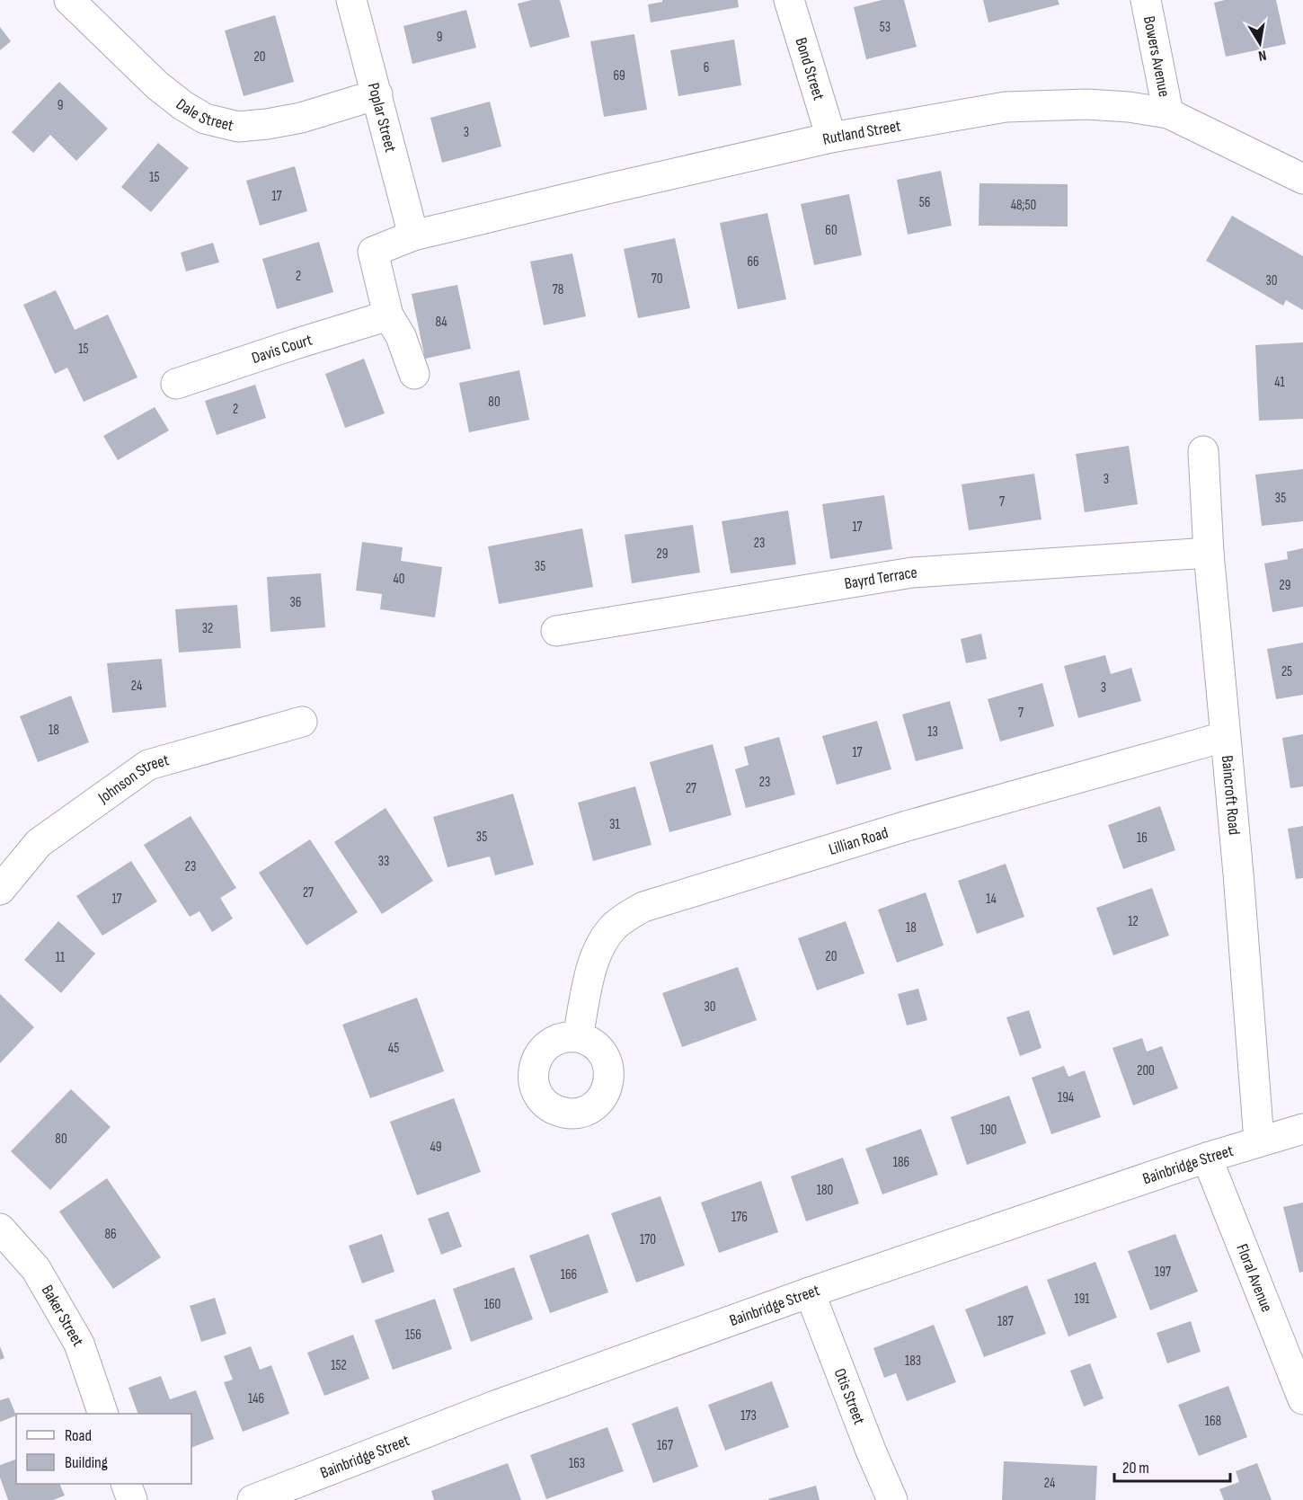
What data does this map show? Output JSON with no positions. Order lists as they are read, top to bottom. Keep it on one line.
{"streets":{"street":["Bowers Avenue","Bond Street","Dale Street","Poplar Street","Rutland Street","Davis Court","Bayrd Terrace","Johnson Street","Baincroft Road","Lillian Road","Bainbridge Street","Floral Avenue","Baker Street","Otis Street"]},"crossings":[["Bowers Avenue","Rutland Street"],["Bond Street","Rutland Street"],["Dale Street","Poplar Street"],["Poplar Street","Rutland Street"],["Rutland Street","Davis Court"],["Bayrd Terrace","Baincroft Road"],["Baincroft Road","Lillian Road"],["Baincroft Road","Bainbridge Street"],["Bainbridge Street","Floral Avenue"],["Bainbridge Street","Otis Street"]],"house_numbers":["53","9","20","6","69","9","3","15","17","56","48;50","60","66","2","70","30","78","84","15","41","80","2","3","35","7","17","23","29","35","40","29","36","32","25","24","3","7","18","13","17","23","27","31","35","16","33","23","27","17","14","12","18","20","11","30","45","200","194","190","80","49","186","180","176","86","170","197","166","191","160","187","156","183","152","146","173","168","167","163","24"],"legend":["Road","Building"],"scale_bar":"20 m","north":"bottom"}
